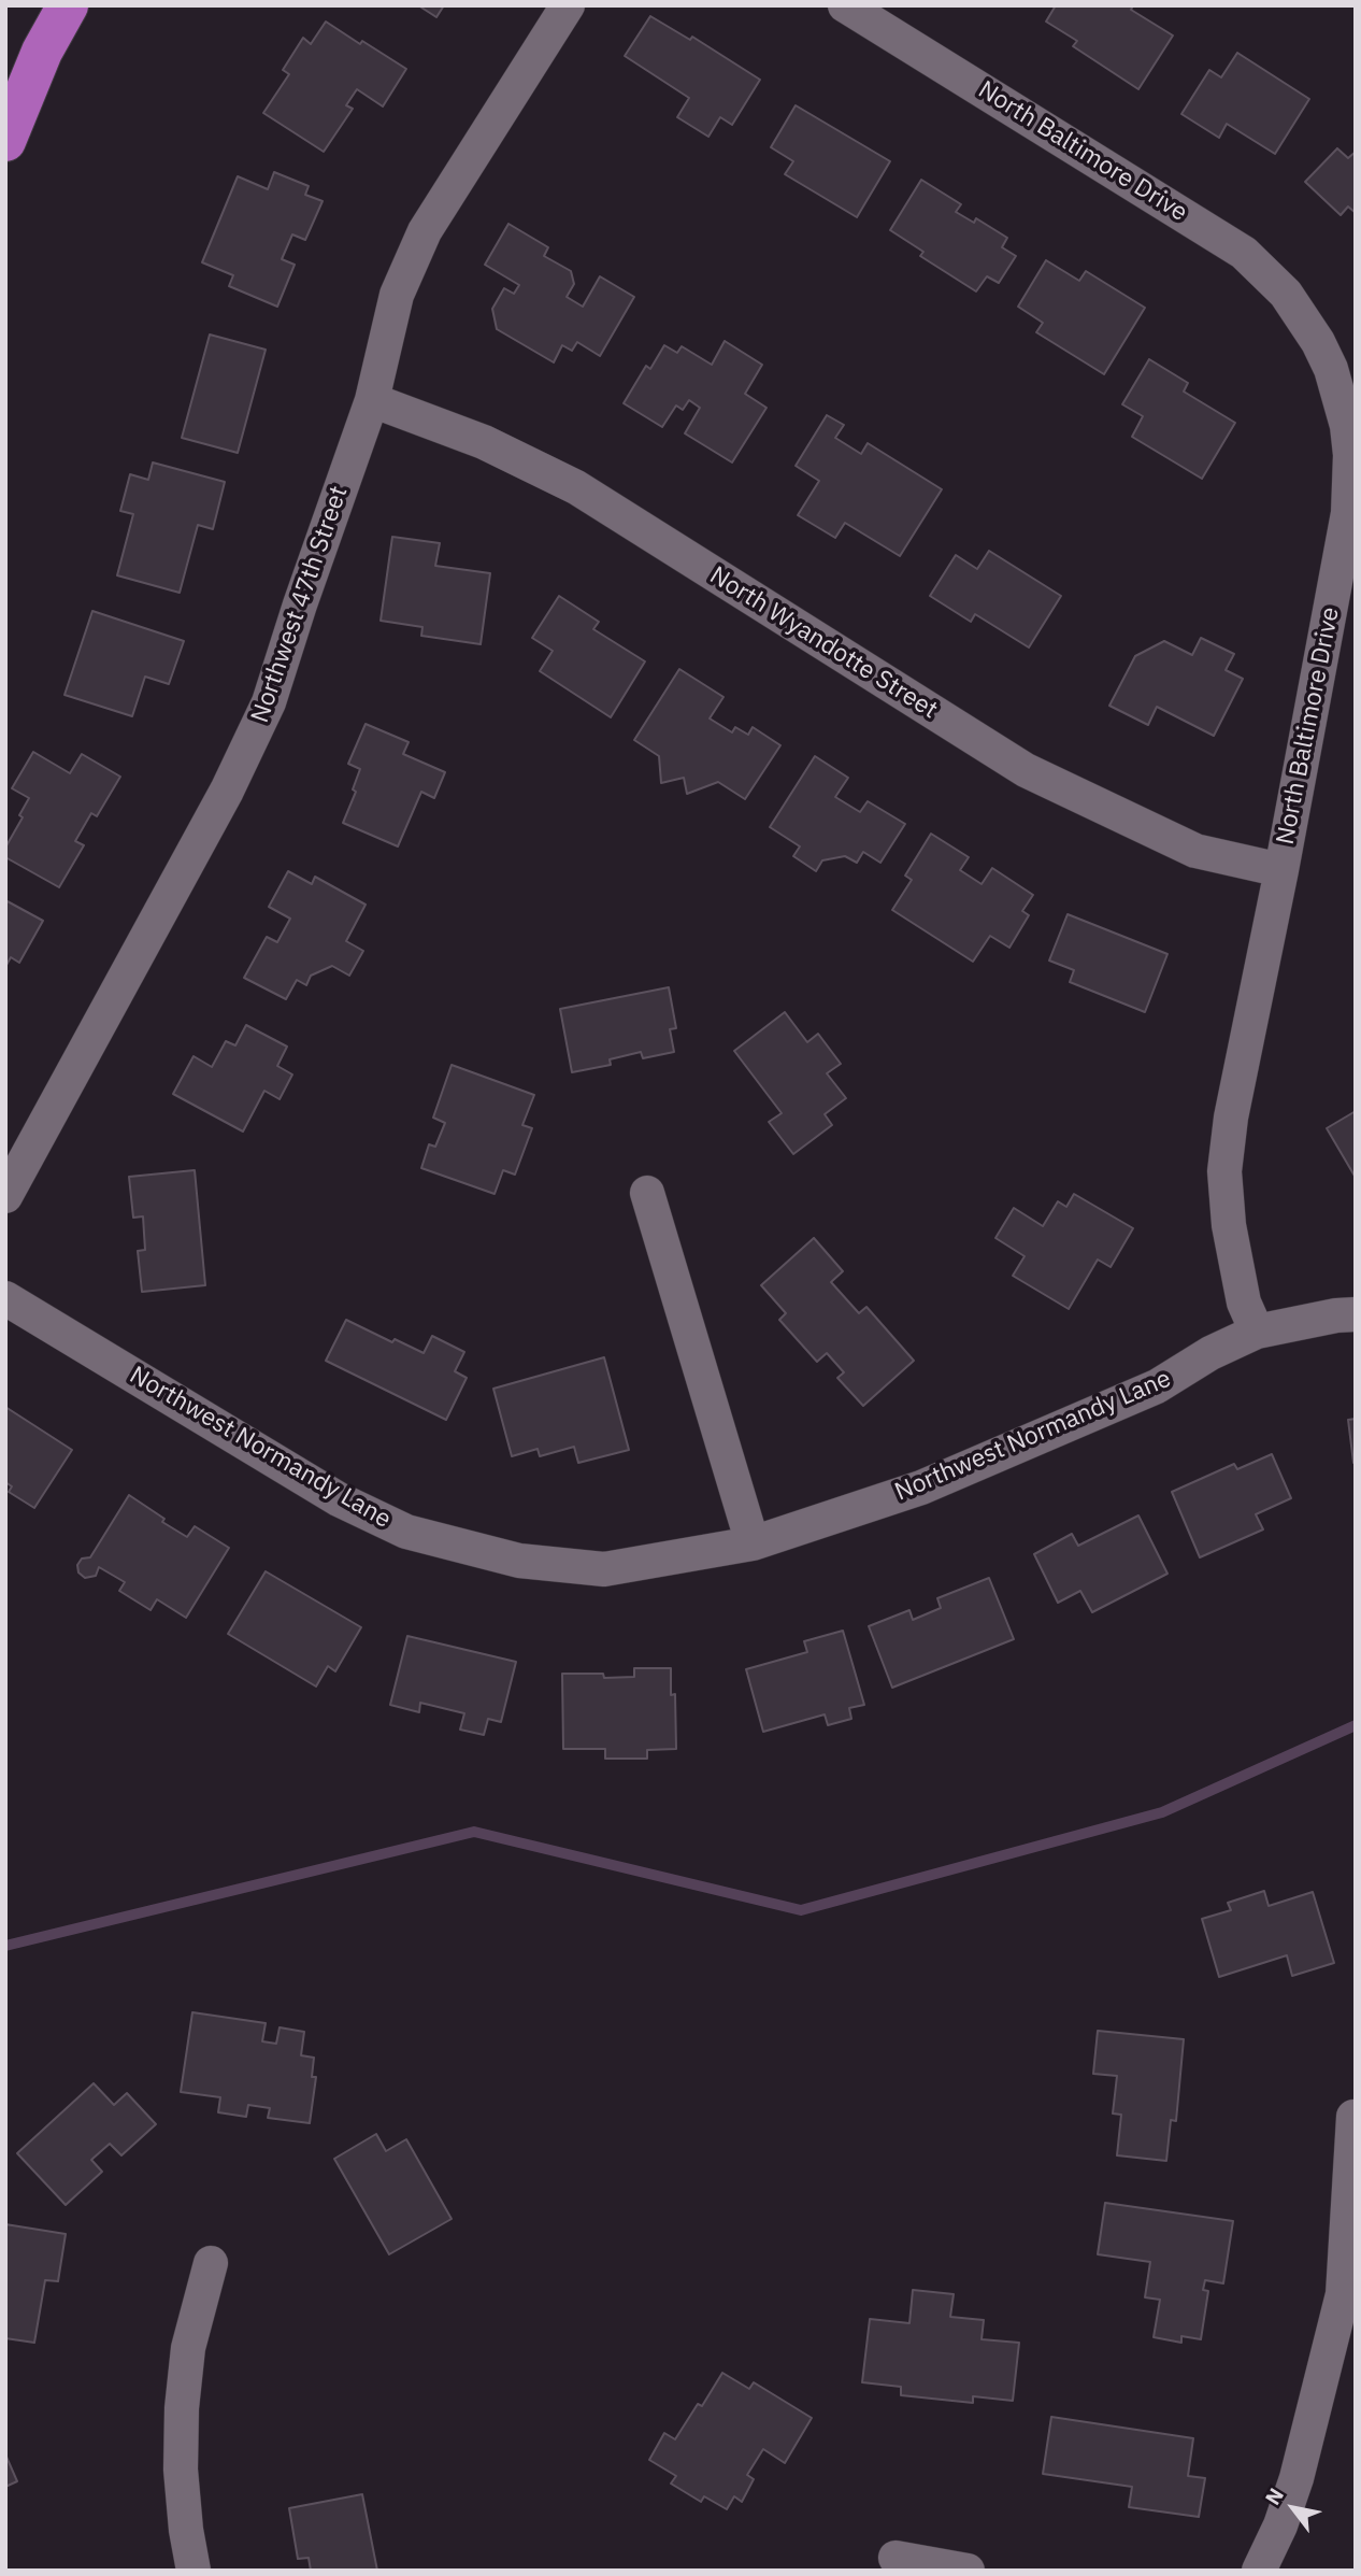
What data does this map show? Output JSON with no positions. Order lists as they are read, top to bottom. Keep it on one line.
{"streets":{"street":["North Baltimore Drive","Northwest 47th Street","North Wyandotte Street","Northwest Normandy Lane"]},"crossings":[["North Baltimore Drive","North Wyandotte Street"],["North Baltimore Drive","Northwest Normandy Lane"],["Northwest 47th Street","North Wyandotte Street"]],"north":"top left"}
